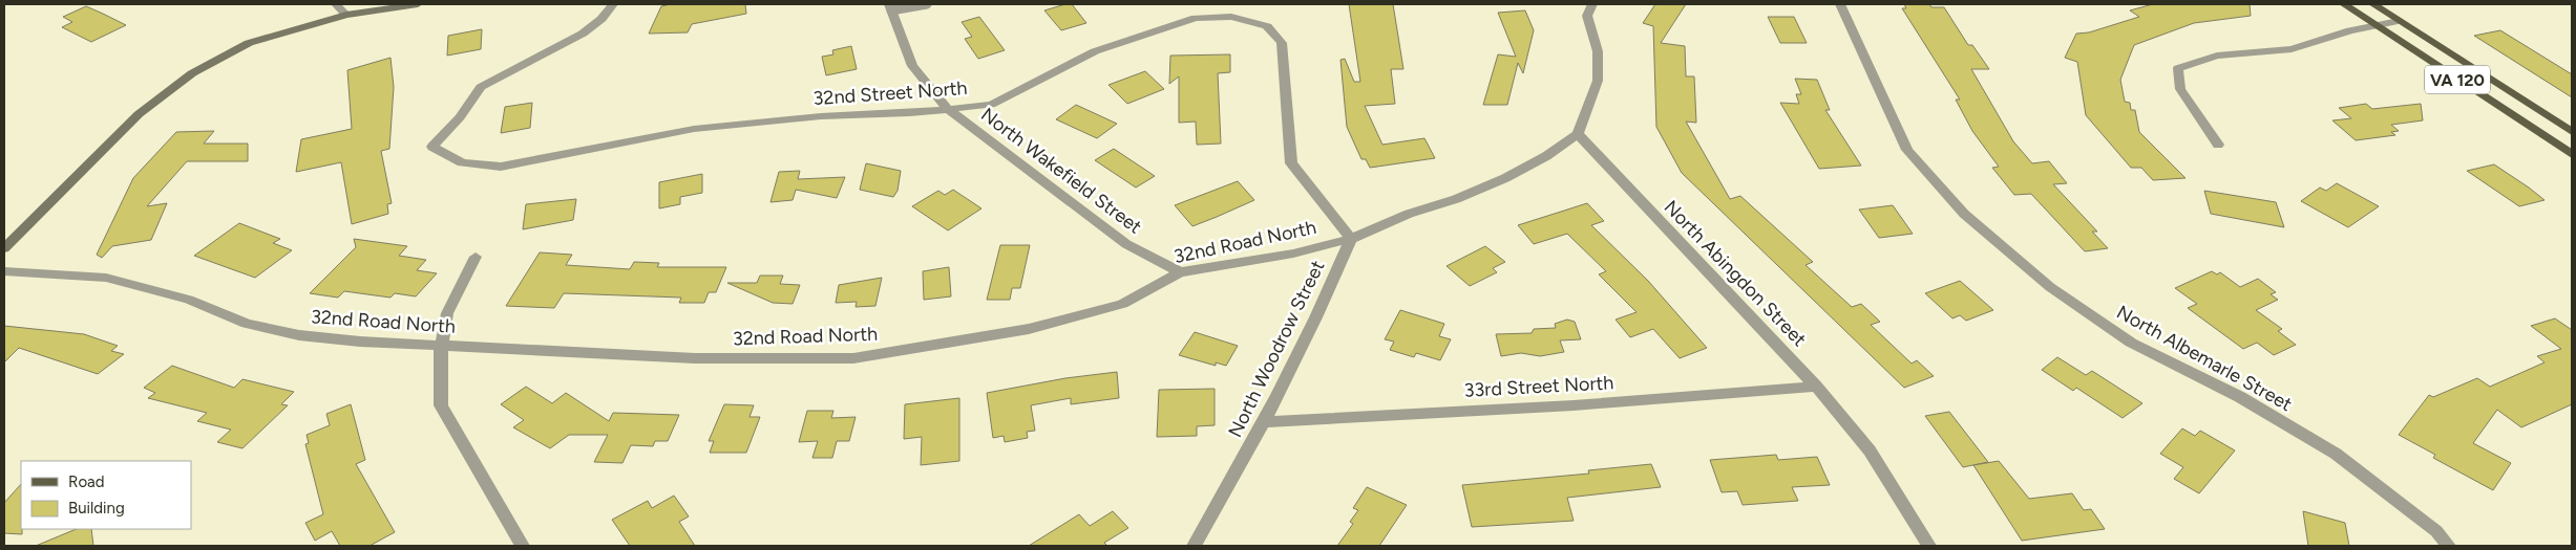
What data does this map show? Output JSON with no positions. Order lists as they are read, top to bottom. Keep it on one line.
{"streets":{"main road":["VA 120"],"street":["32nd Street North","North Wakefield Street","32nd Road North","North Abingdon Street","North Woodrow Street","North Albemarle Street","33rd Street North"]},"crossings":[["32nd Street North","North Wakefield Street"],["32nd Street North","32nd Road North"],["32nd Street North","North Woodrow Street"],["North Wakefield Street","32nd Road North"],["32nd Road North","North Abingdon Street"],["32nd Road North","North Woodrow Street"],["North Abingdon Street","33rd Street North"],["North Woodrow Street","33rd Street North"]],"legend":["Road","Building"]}
